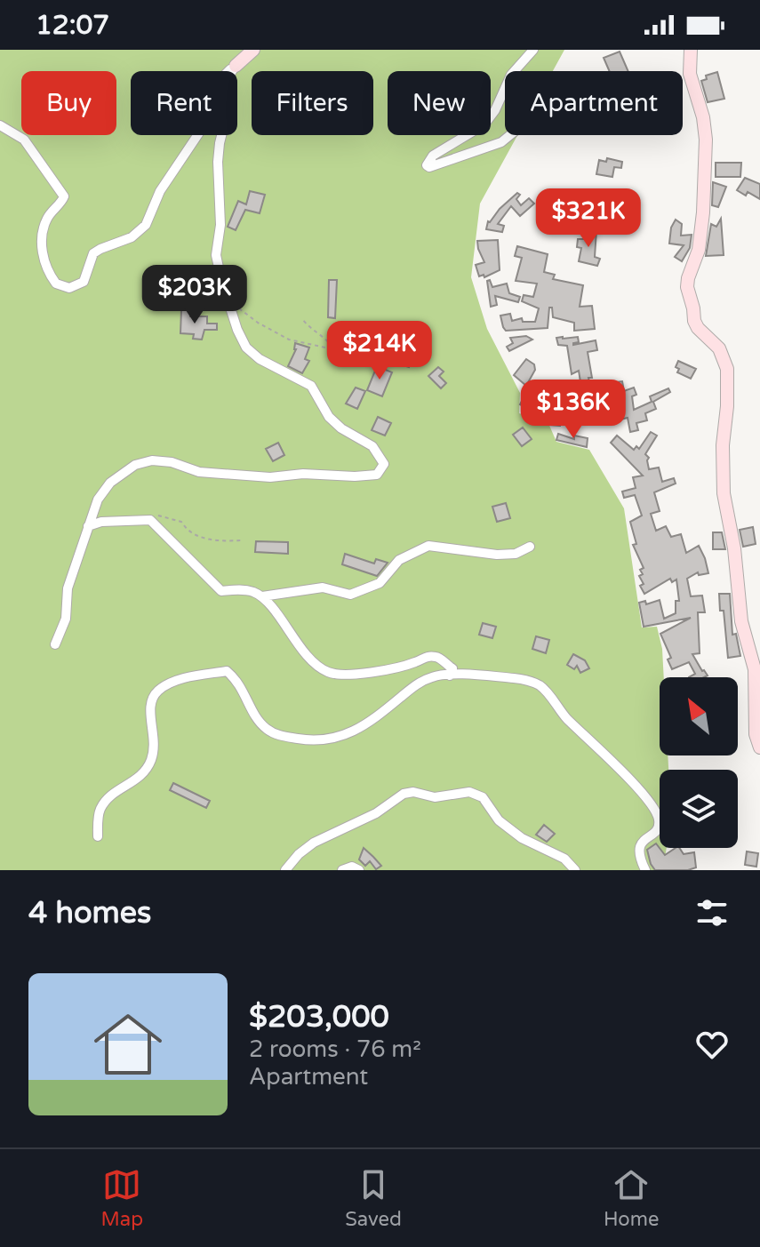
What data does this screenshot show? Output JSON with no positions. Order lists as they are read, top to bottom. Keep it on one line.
{"north":"top left","page":{"status":"12:07","chip":["Buy","Rent","Filters","New","Apartment"],"price":["$321K","$203K","$214K","$136K"],"heading":"4 homes","list":[{"name":"$203,000","note":"2 rooms · 76 m² · Apartment"}],"tabs":["Map","Saved","Home"]}}
